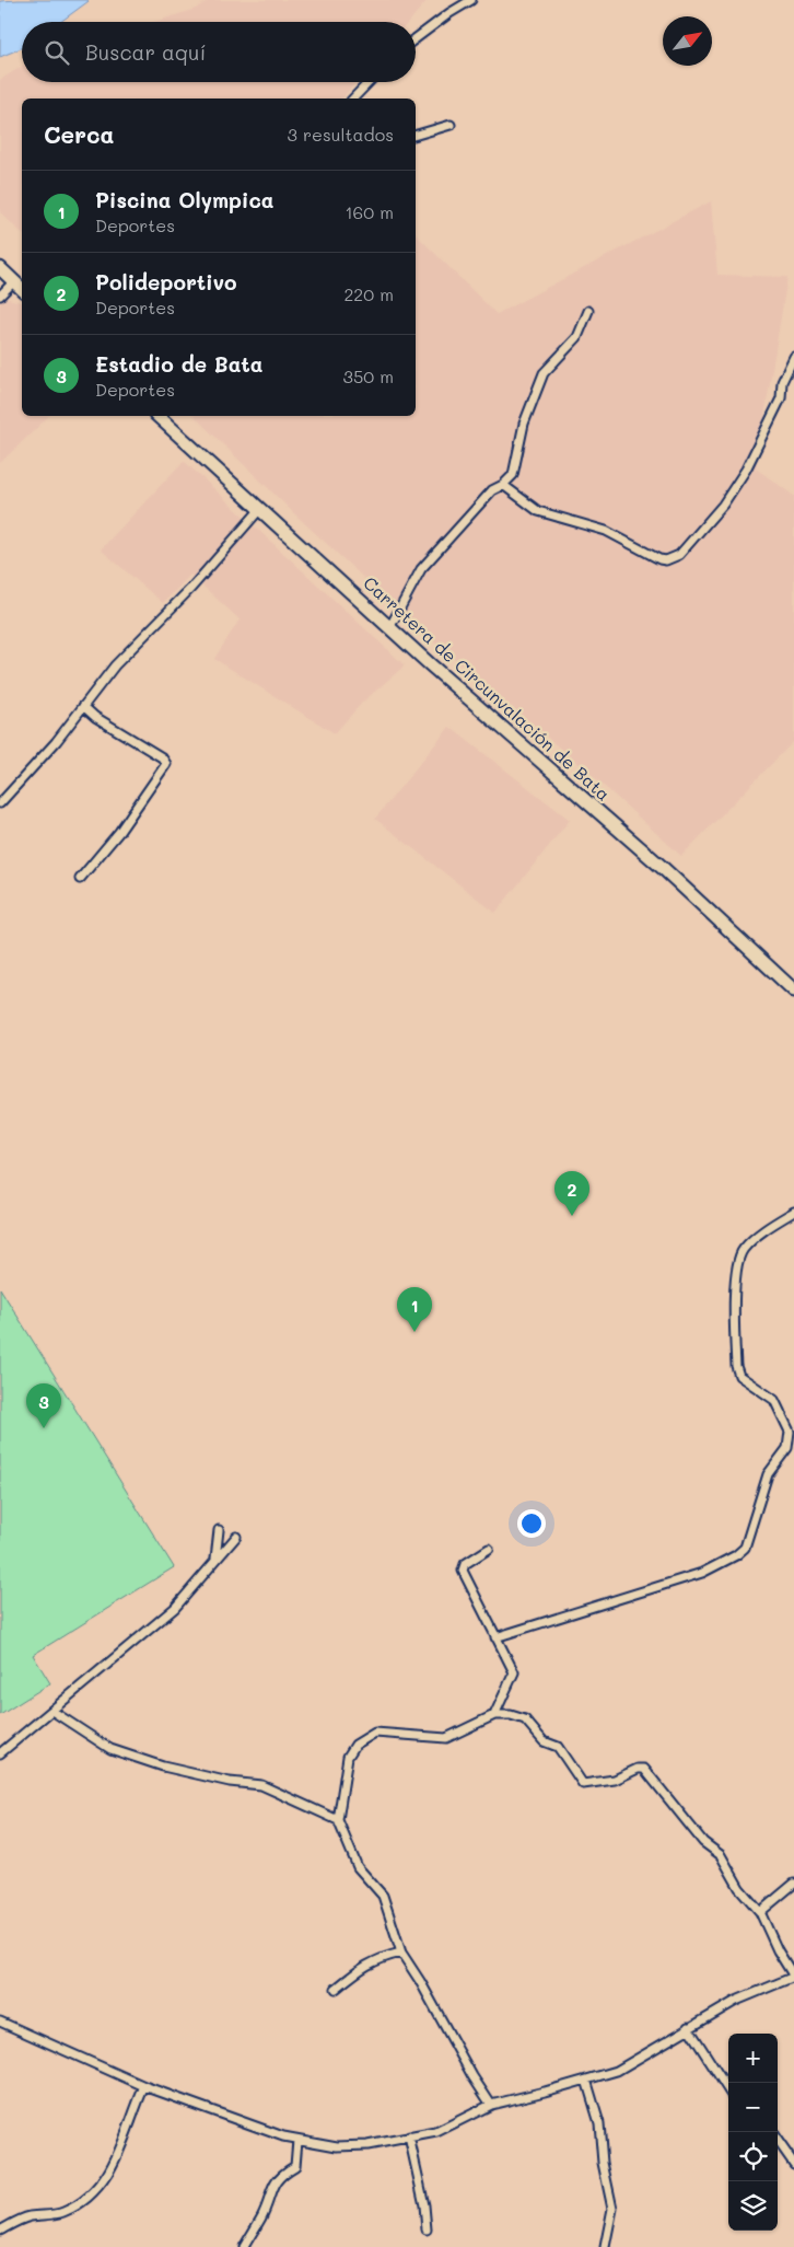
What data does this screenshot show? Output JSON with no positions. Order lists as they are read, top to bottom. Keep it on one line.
{"streets":{"main road":["Carretera de Circunvalación de Bata"]},"north":"top right","page":{"search":"Buscar aquí","heading":["Cerca","3 resultados"],"list":[{"mark":"1","name":"Piscina Olympica","note":"Deportes","value":"160 m"},{"mark":"2","name":"Polideportivo","note":"Deportes","value":"220 m"},{"mark":"3","name":"Estadio de Bata","note":"Deportes","value":"350 m"}],"pins":["2","1","3"],"map_buttons":["+","−"]}}
